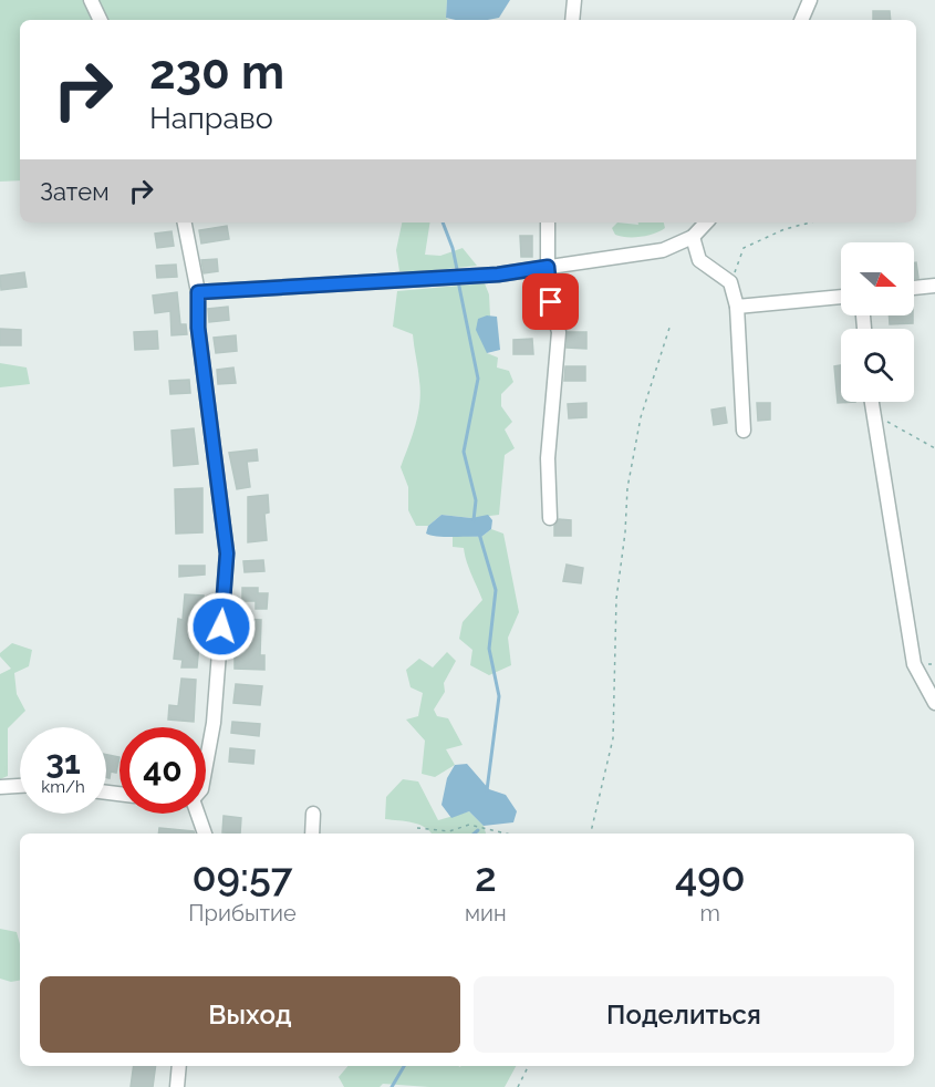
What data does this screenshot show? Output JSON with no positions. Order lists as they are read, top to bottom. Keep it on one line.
{"north":"right","page":{"turn":["230 m","Направо"],"then":"Затем","speed":"31 km/h","limit":"40","eta":["09:57","Прибытие","2","мин","490","m"],"buttons":["Выход","Поделиться"]}}
